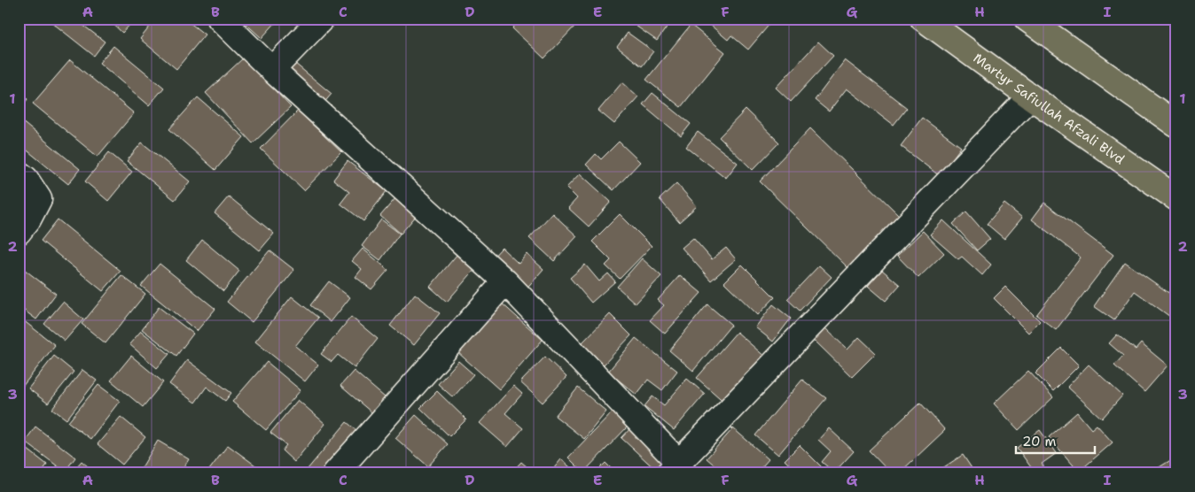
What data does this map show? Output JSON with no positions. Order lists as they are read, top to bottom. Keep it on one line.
{"streets":{"main road":["Martyr Safiullah Afzali Blvd"]},"scale_bar":"20 m","grid":{"columns":["A","B","C","D","E","F","G","H","I"],"rows":["1","2","3"]}}
